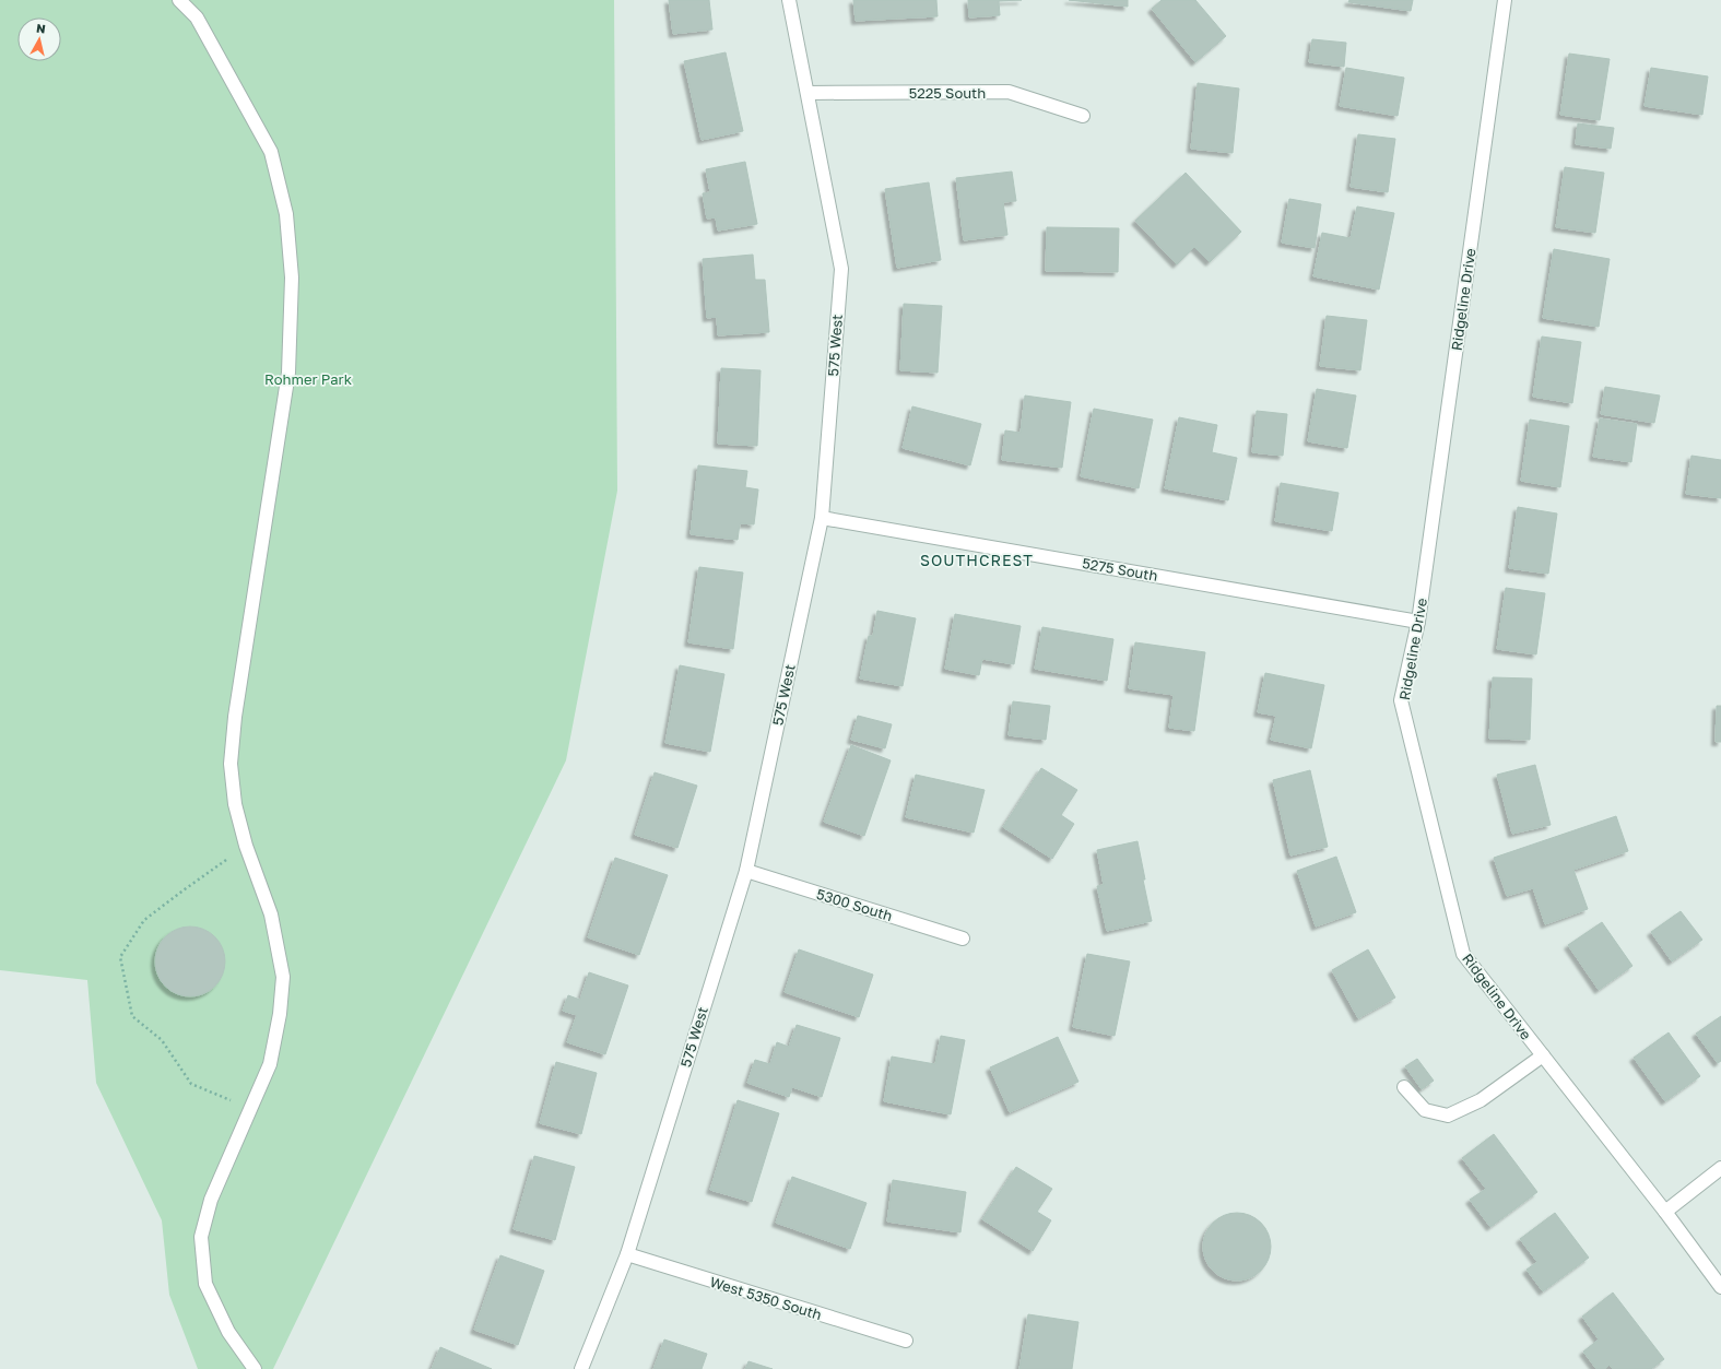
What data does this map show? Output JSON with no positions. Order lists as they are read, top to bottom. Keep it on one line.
{"streets":{"street":["5225 South","Ridgeline Drive","575 West","5275 South","5300 South","West 5350 South"]},"crossings":[["5225 South","575 West"],["Ridgeline Drive","5275 South"],["575 West","5275 South"],["575 West","5300 South"],["575 West","West 5350 South"]],"districts":["SOUTHCREST"],"parks":["Rohmer Park"],"north":"top"}
